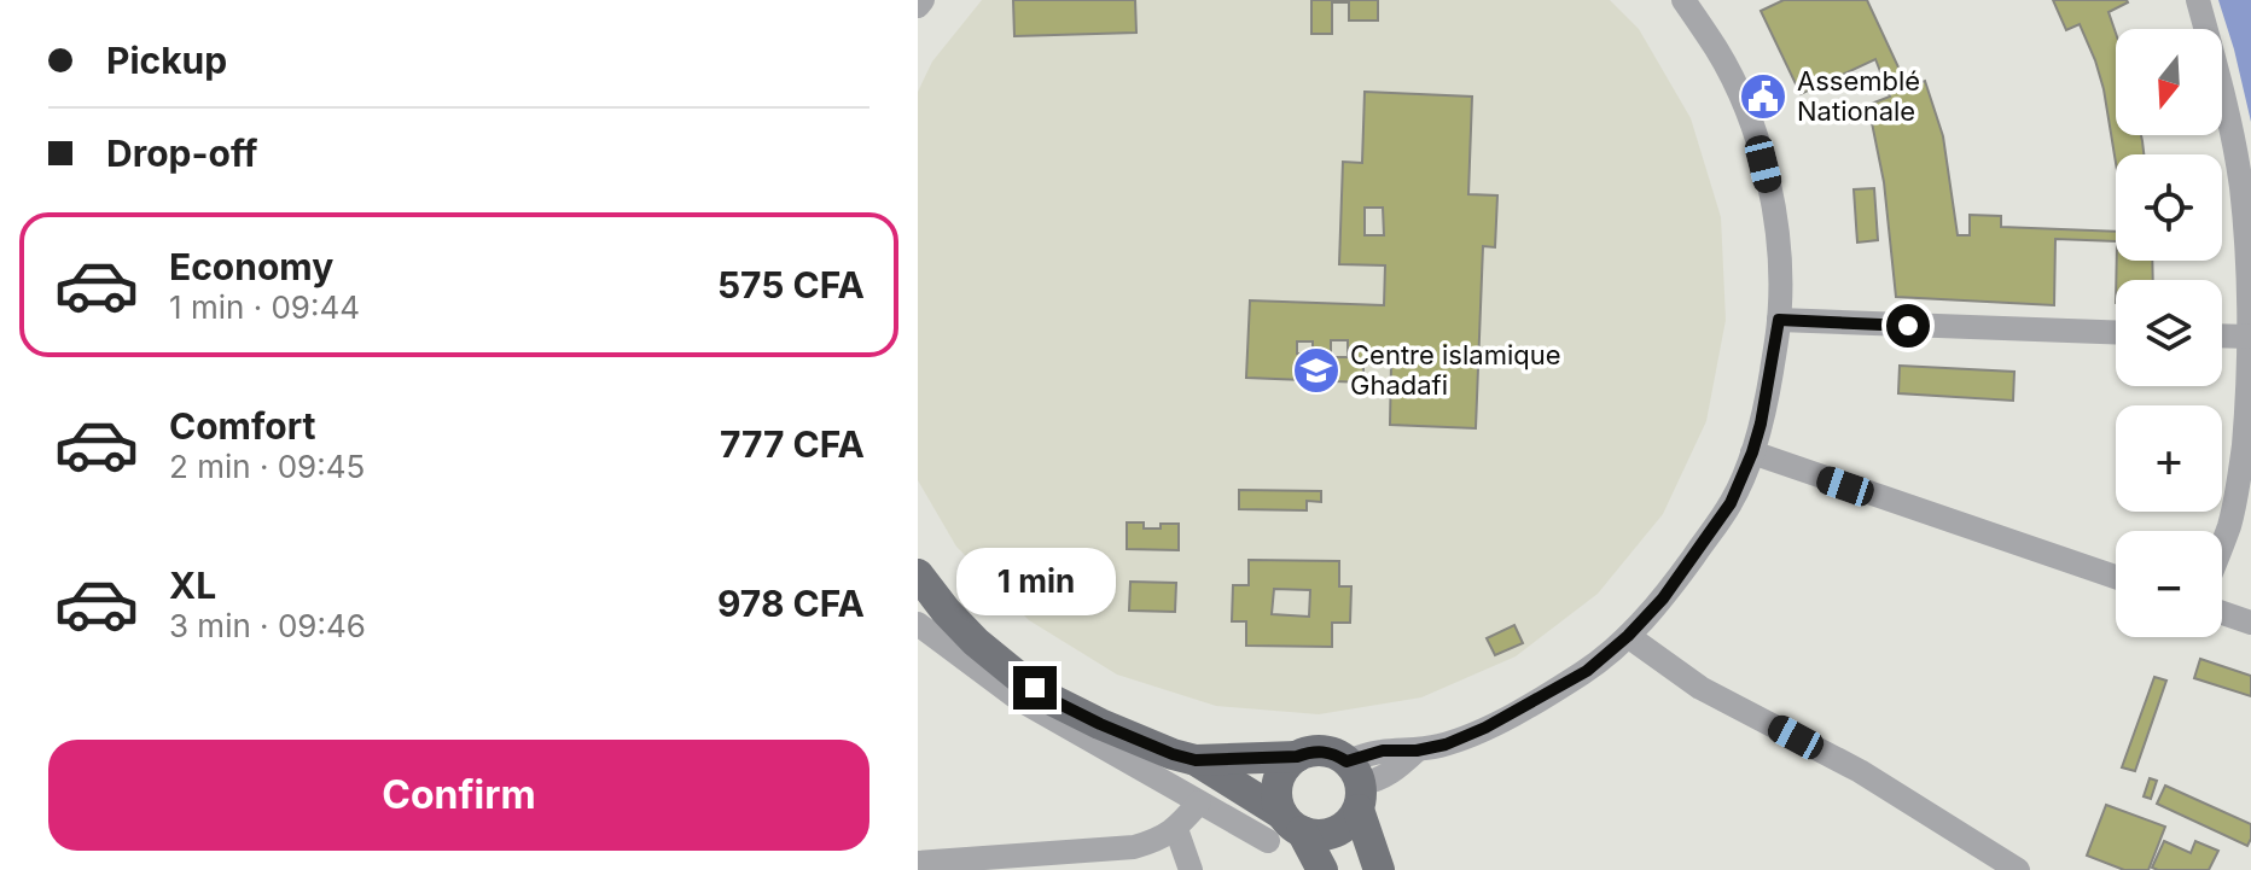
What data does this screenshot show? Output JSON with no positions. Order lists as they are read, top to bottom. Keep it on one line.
{"places":{"public building":["Assemblé Nationale"],"school or university":["Centre islamique Ghadafi"]},"north":"bottom","page":{"banner":["Pickup","Drop-off"],"map_buttons":["+","−"],"list":[{"name":"Economy","note":"1 min · 09:44","value":"575 CFA"},{"name":"Comfort","note":"2 min · 09:45","value":"777 CFA"},{"name":"XL","note":"3 min · 09:46","value":"978 CFA"}],"bubble":"1 min","buttons":"Confirm"}}
